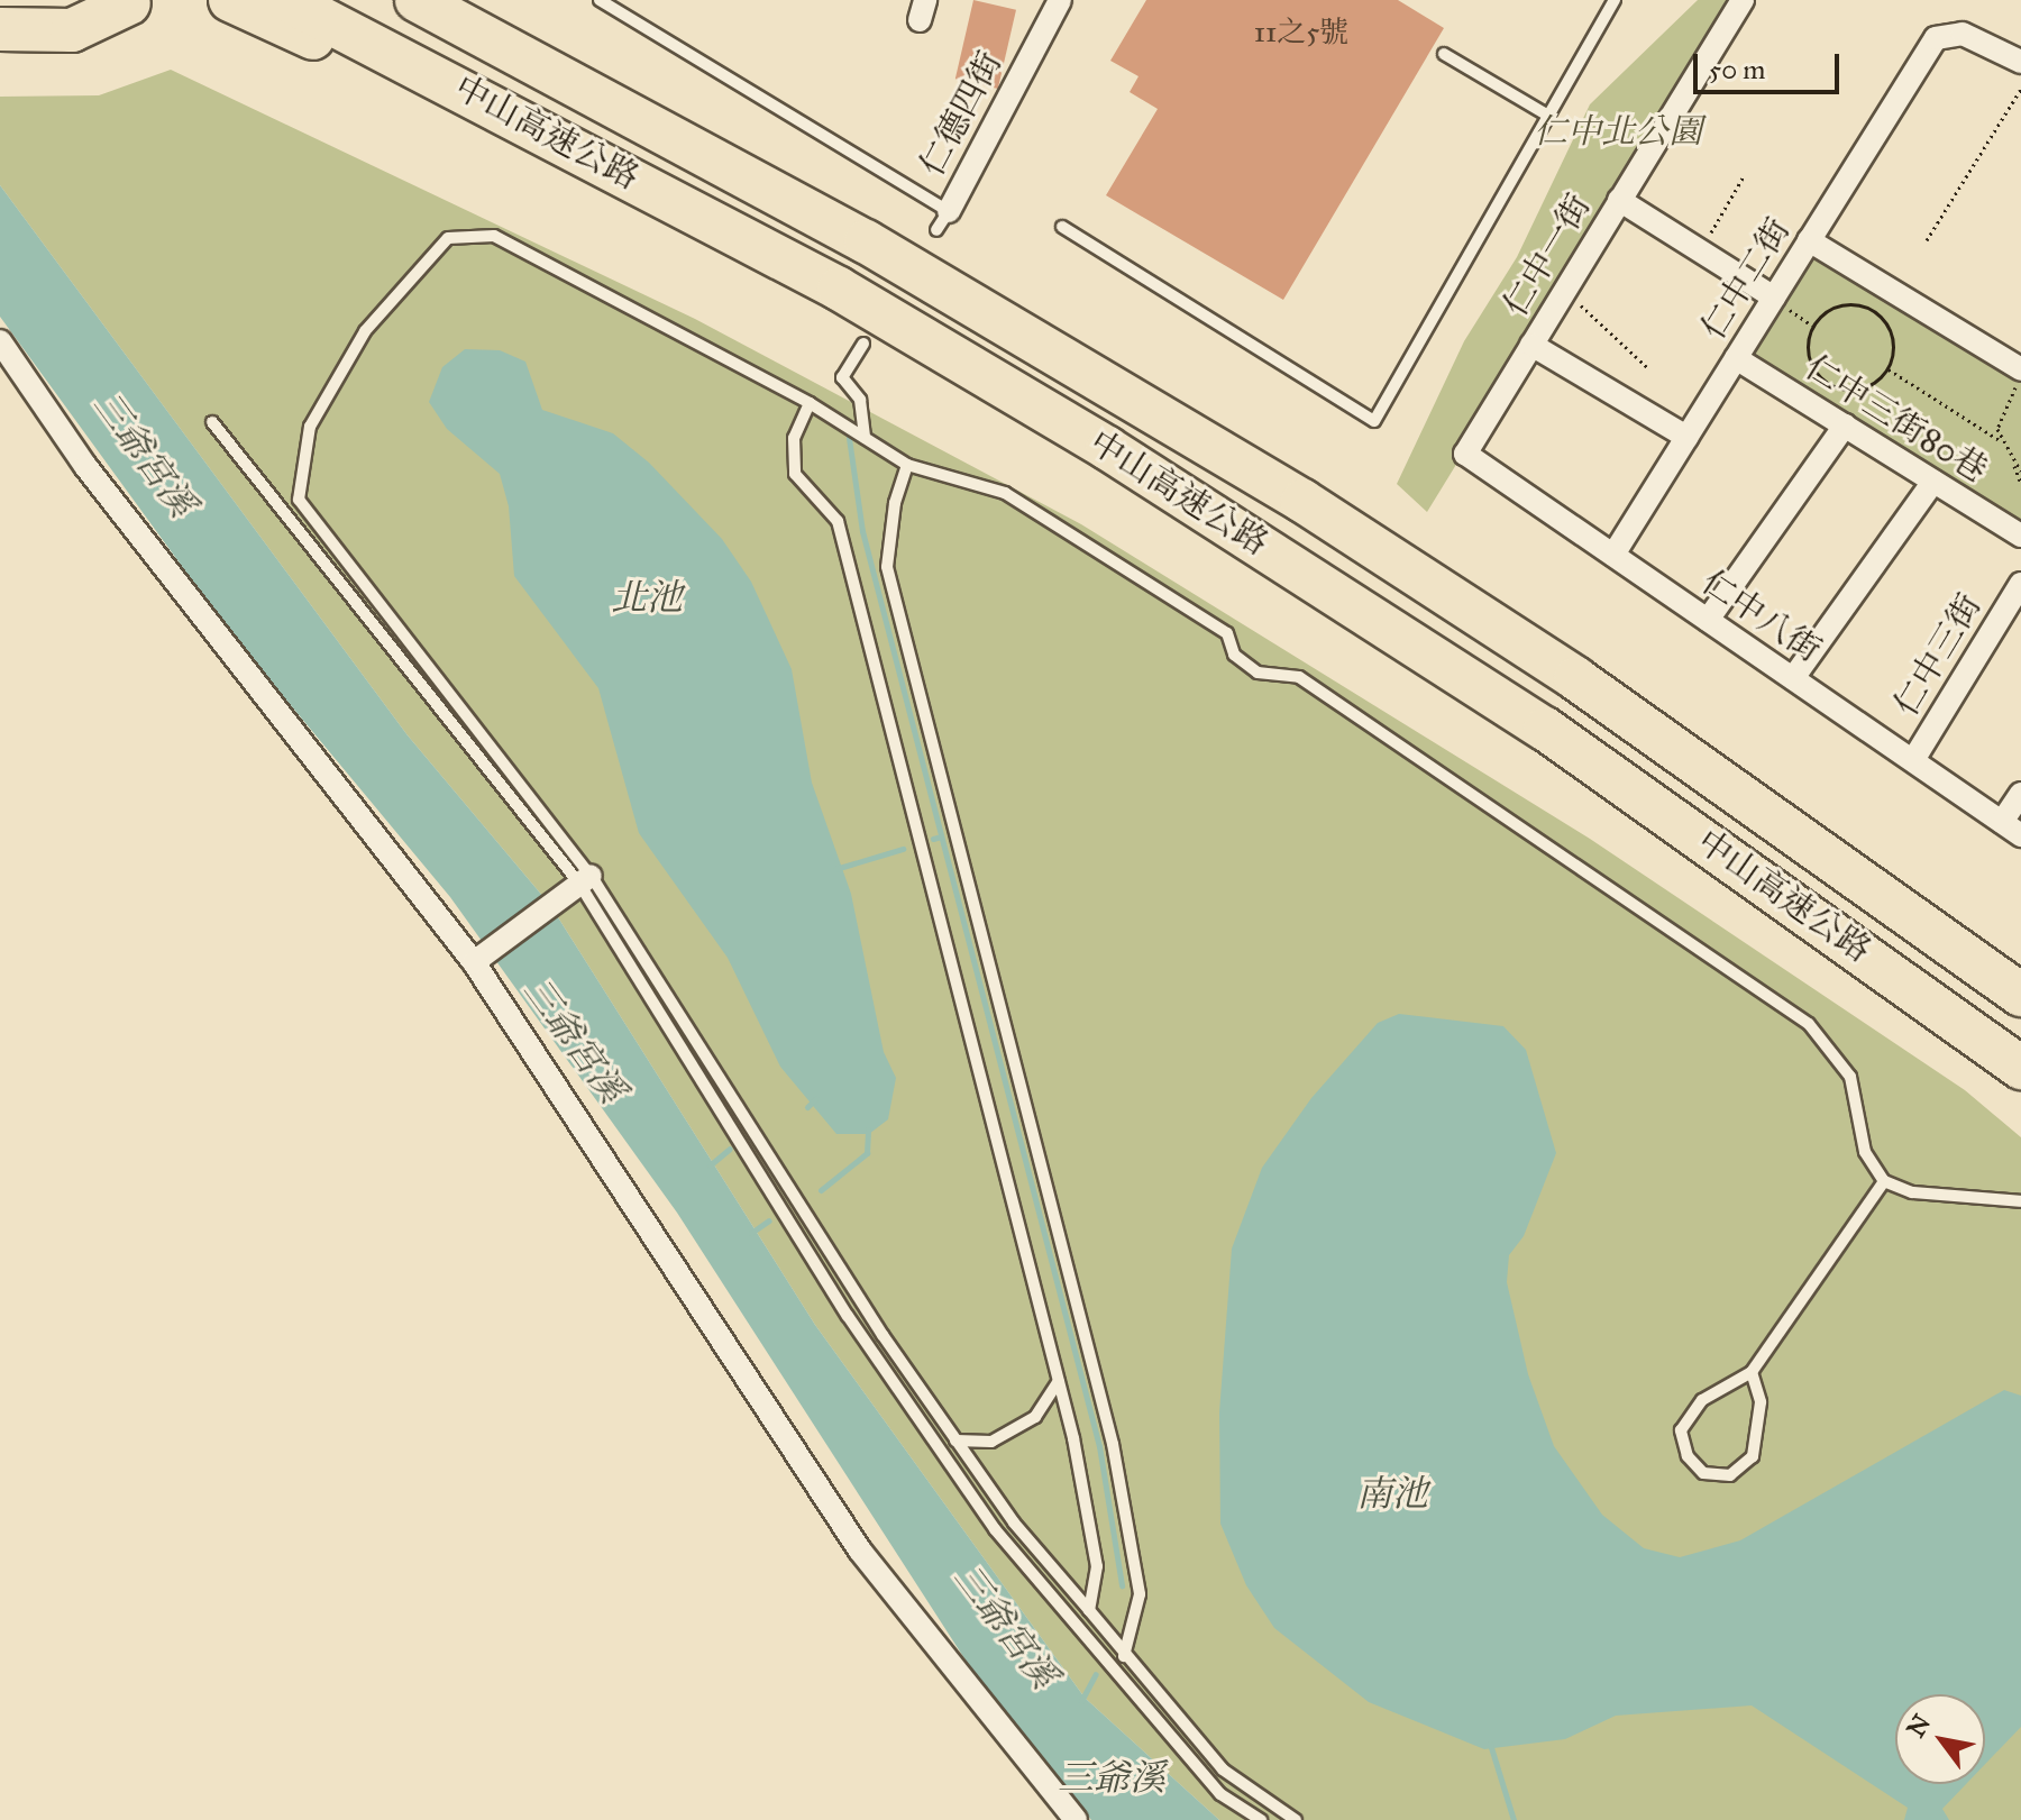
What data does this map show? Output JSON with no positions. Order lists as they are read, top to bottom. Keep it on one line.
{"streets":{"highway":["中山高速公路"],"street":["仁德四街","仁中一街","仁中二街","仁中三街80巷","仁中八街","仁中三街"]},"crossings":[["仁中一街","仁中八街"],["仁中二街","仁中三街80巷"],["仁中二街","仁中八街"],["仁中八街","仁中三街"]],"water":["三爺宮溪","北池","南池","三爺溪"],"parks":["仁中北公園"],"house_numbers":["11之5號"],"scale_bar":"50 m","north":"top left"}
